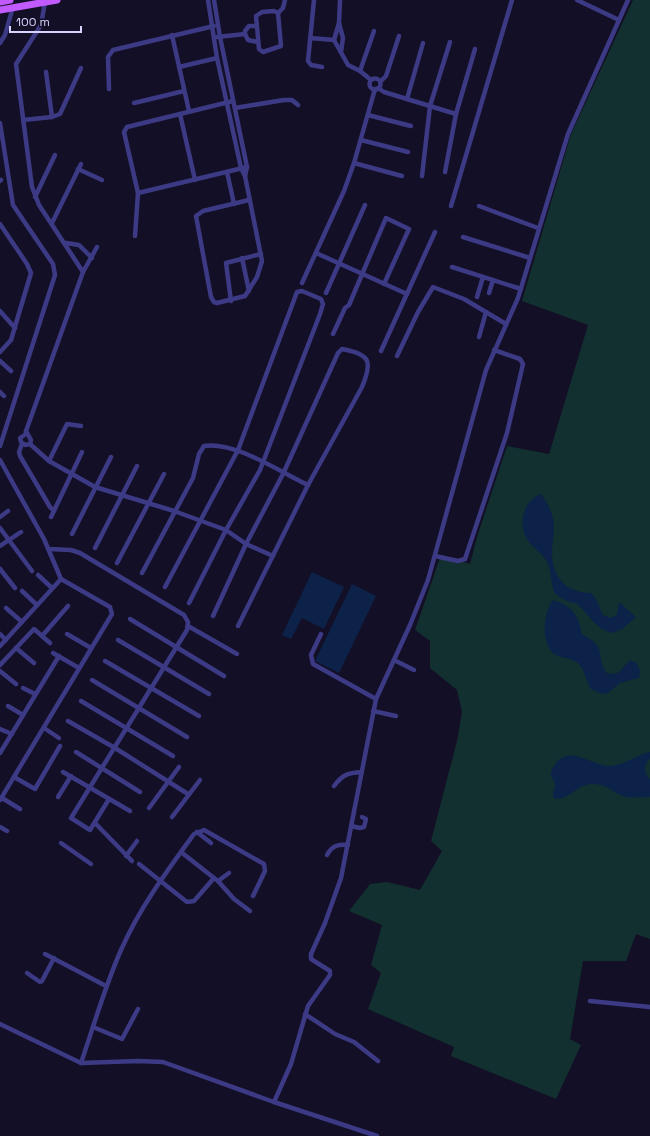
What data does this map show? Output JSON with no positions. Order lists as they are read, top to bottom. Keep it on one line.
{"scale_bar":"100 m"}
